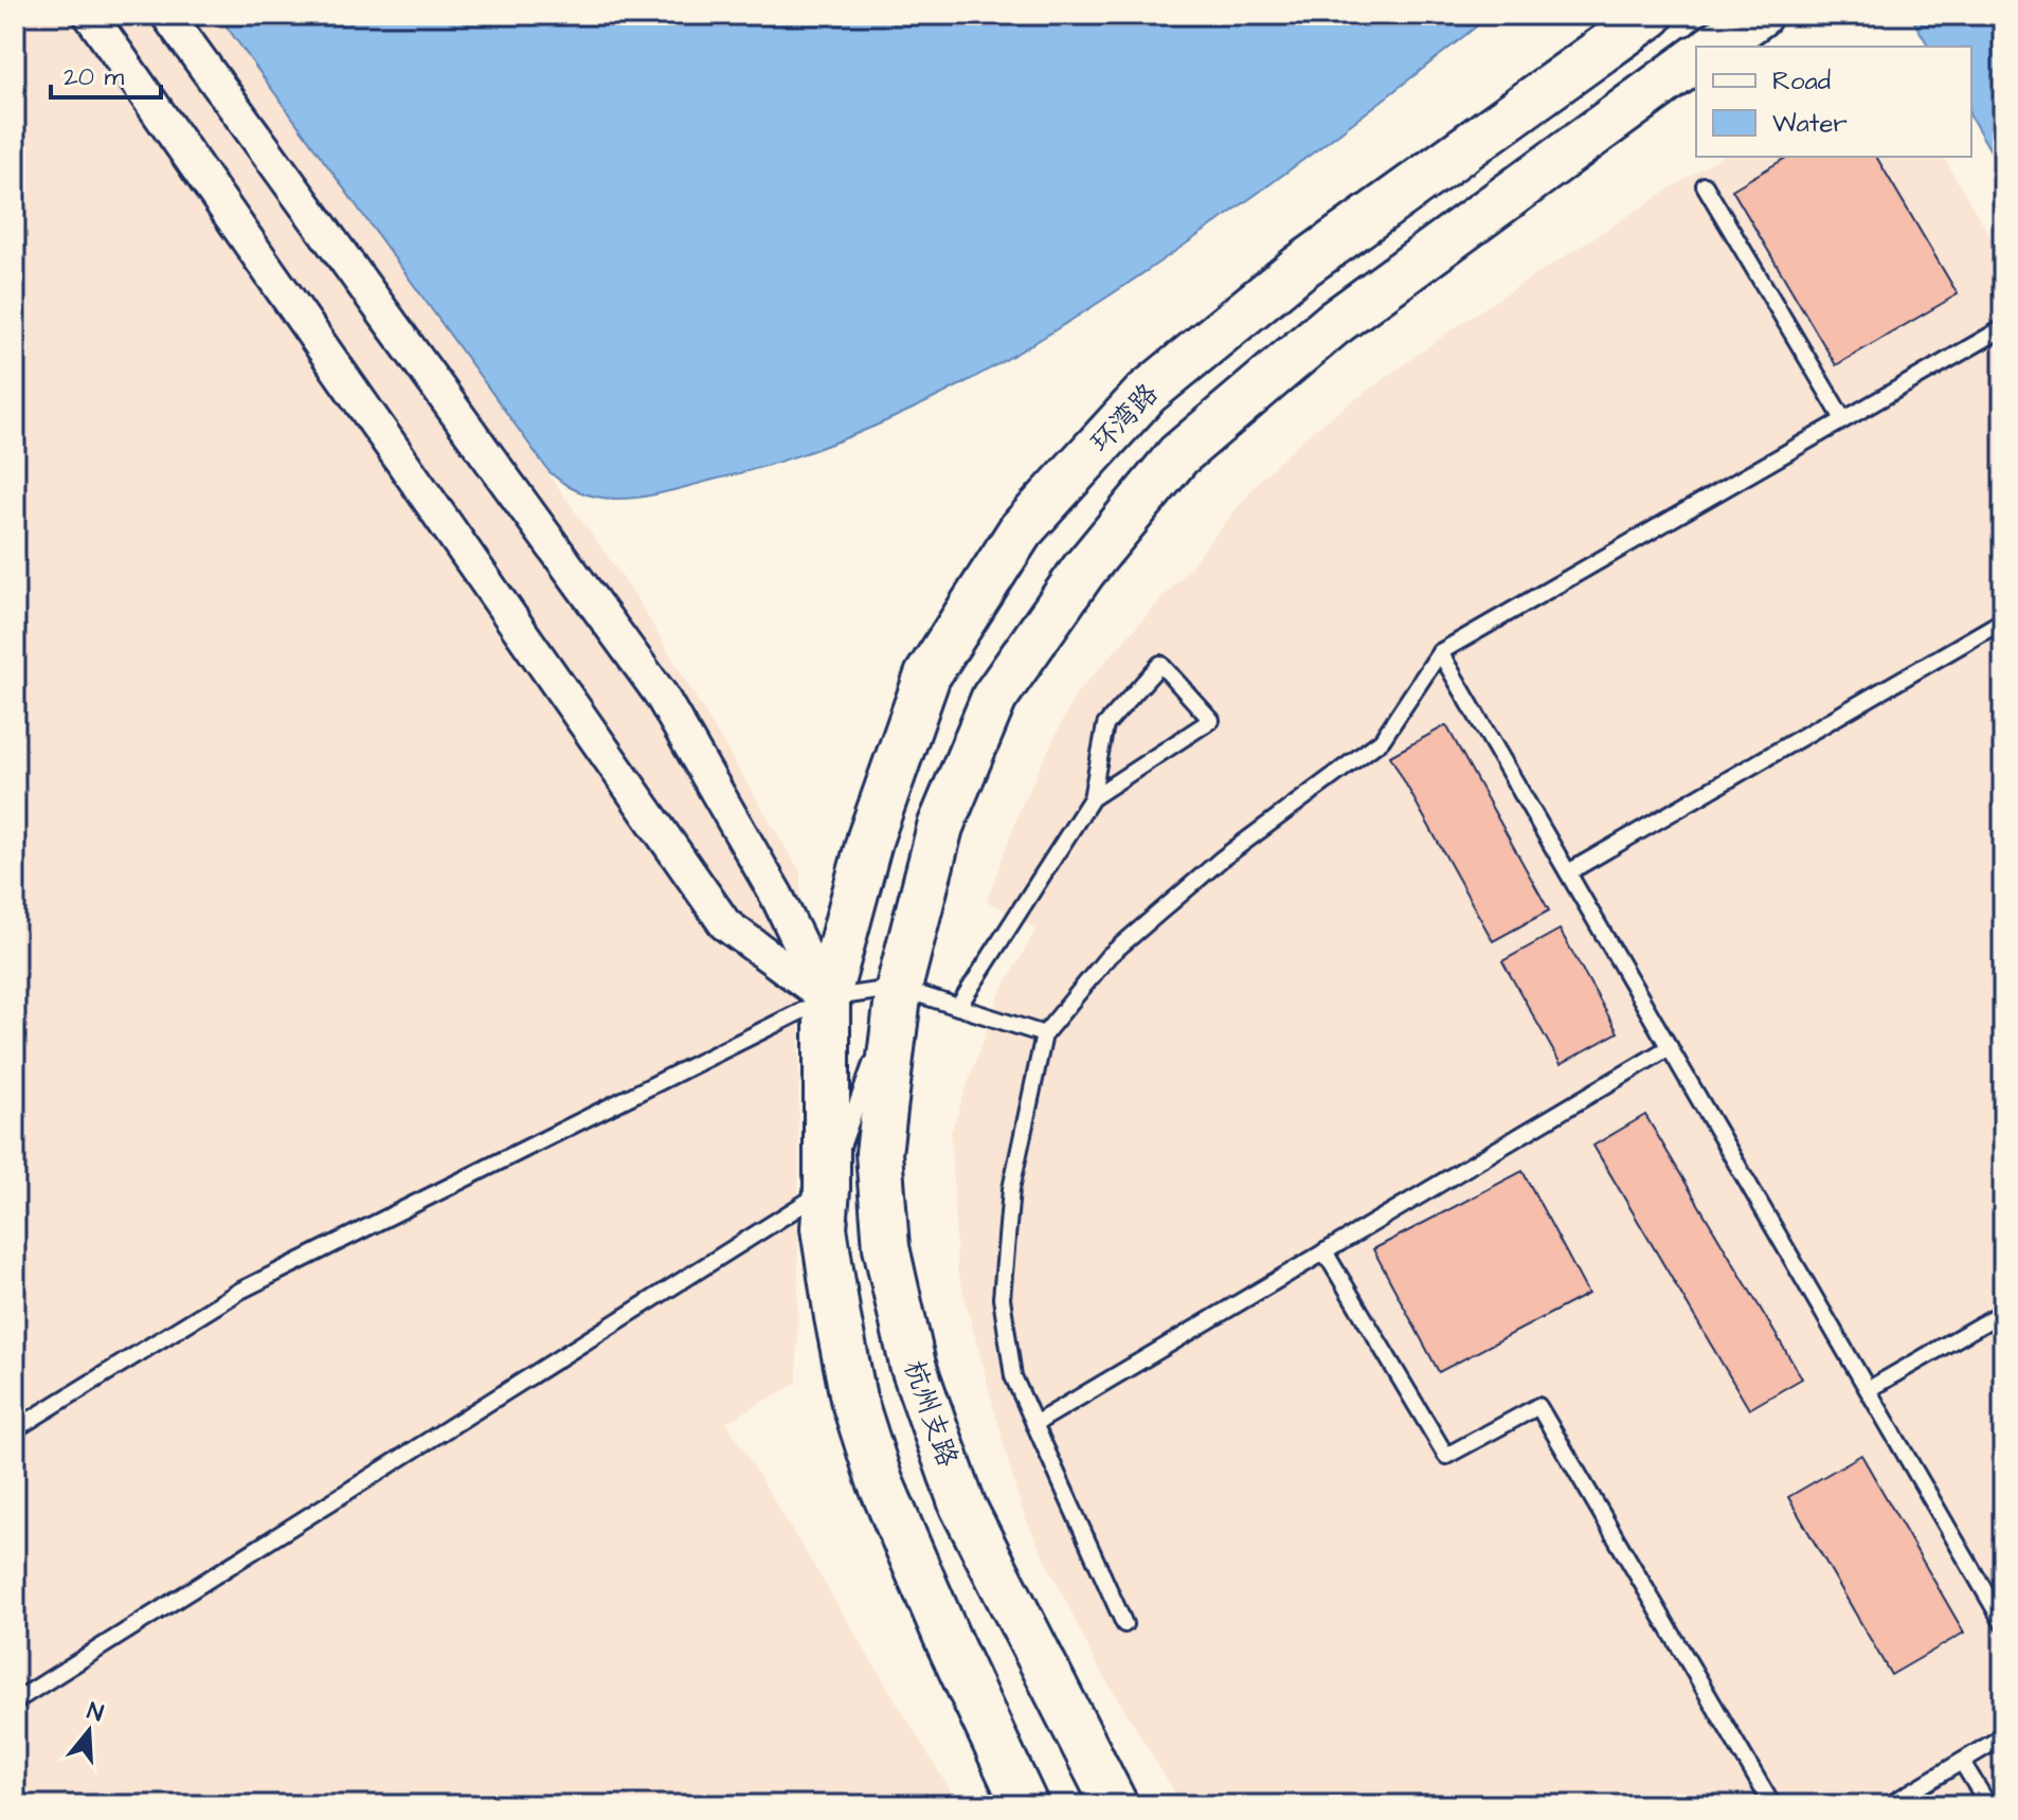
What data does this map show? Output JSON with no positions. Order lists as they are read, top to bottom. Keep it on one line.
{"streets":{"main road":["环湾路","杭州支路"]},"legend":["Road","Water"],"scale_bar":"20 m","north":"top"}
